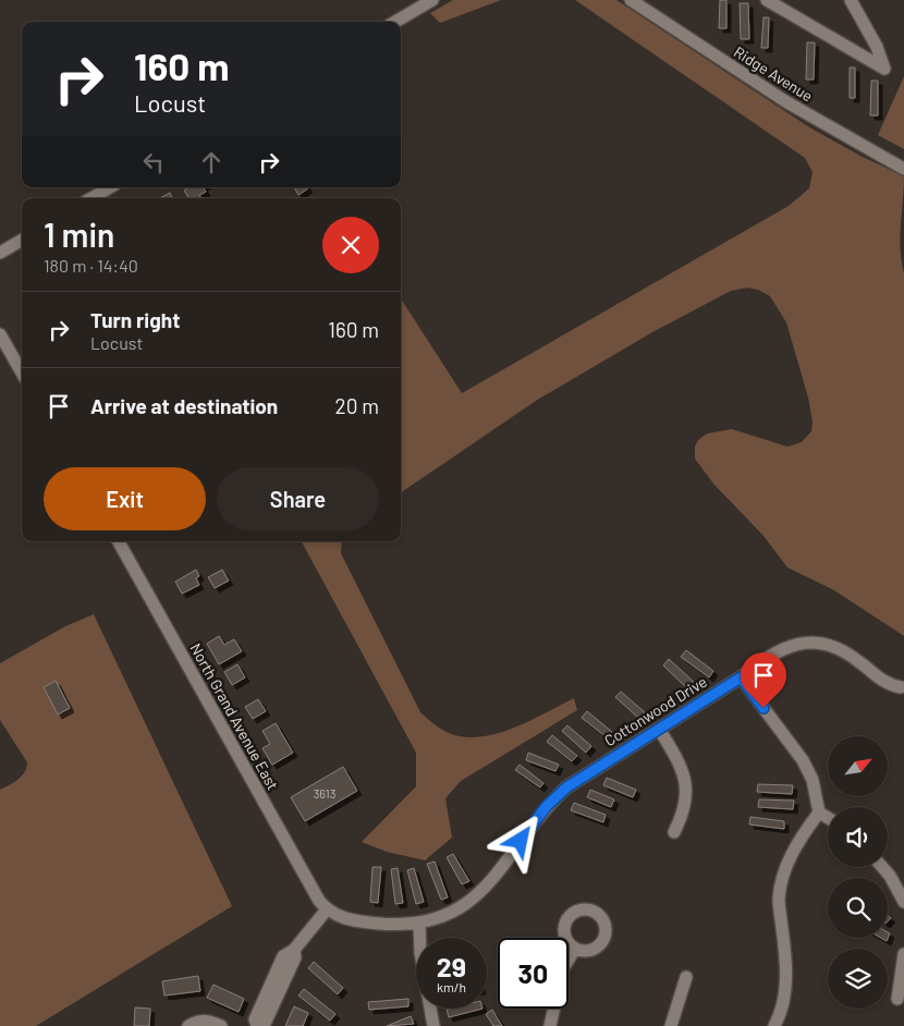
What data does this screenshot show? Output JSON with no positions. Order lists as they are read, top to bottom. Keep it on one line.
{"streets":{"street":["Ridge Avenue","Cottonwood Drive","North Grand Avenue East"]},"crossings":[["Cottonwood Drive","North Grand Avenue East"]],"house_numbers":["3613"],"north":"top right","page":{"turn":["160 m","Locust"],"heading":["1 min","180 m · 14:40"],"list":[{"name":"Turn right","note":"Locust","value":"160 m"},{"name":"Arrive at destination","value":"20 m"}],"buttons":["Exit","Share"],"speed":"29 km/h","limit":"30"}}
